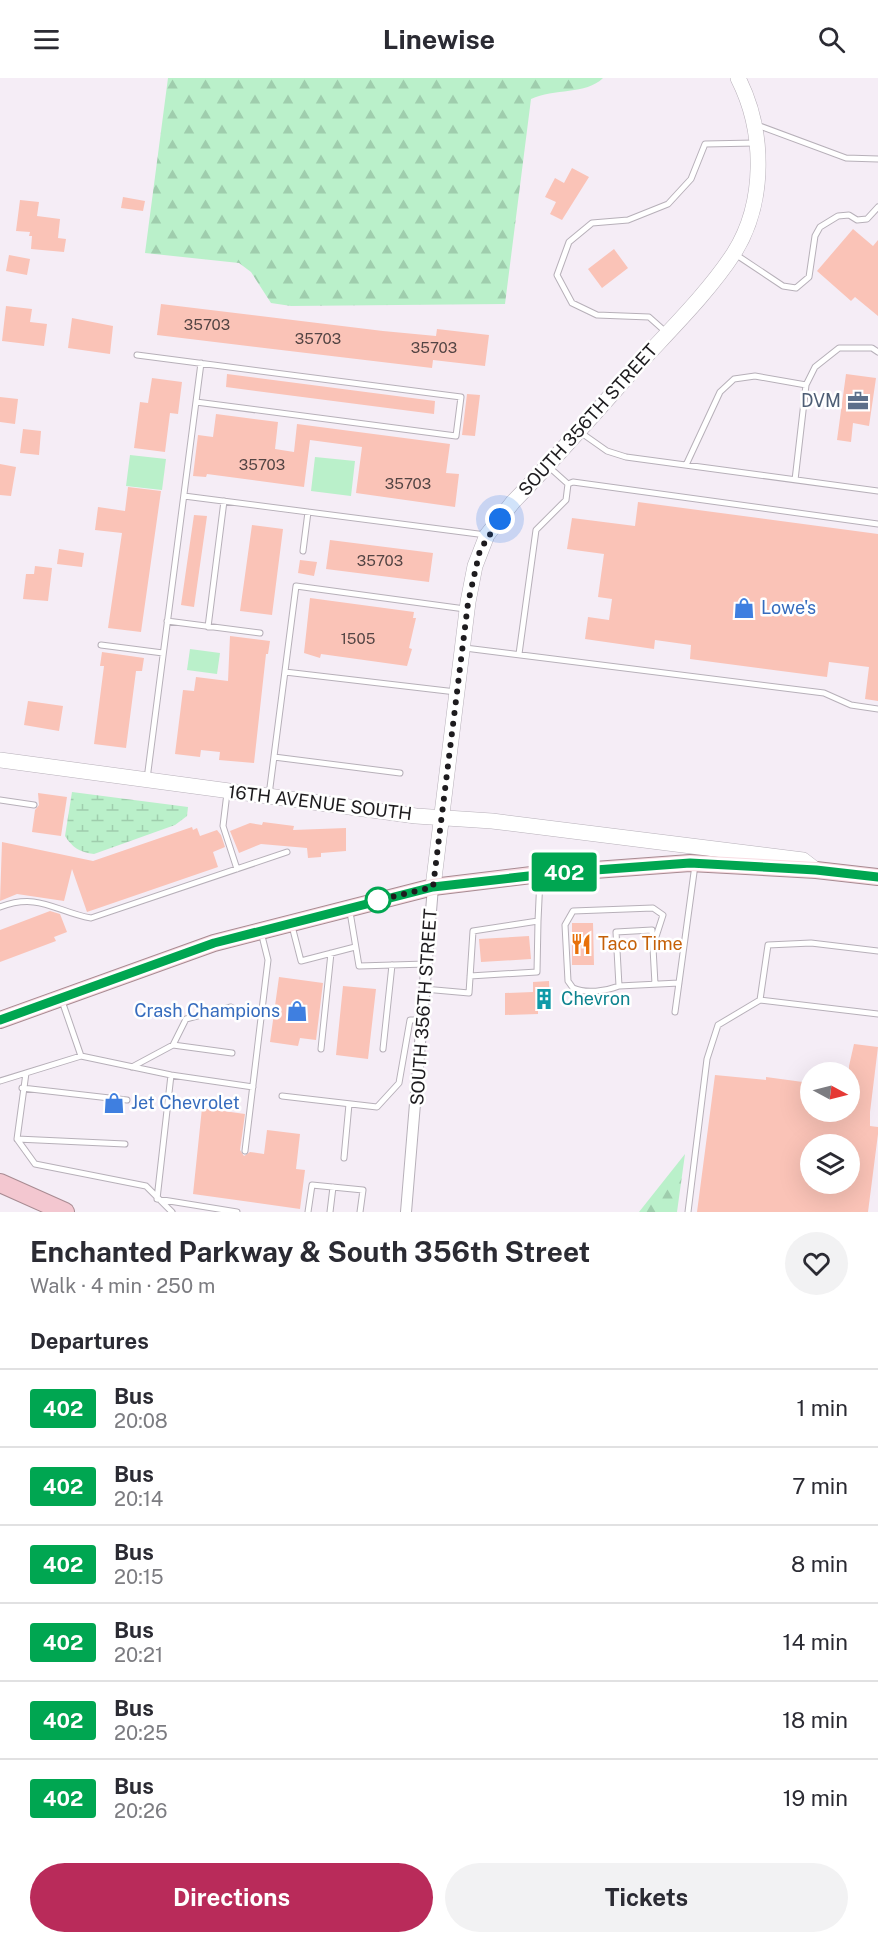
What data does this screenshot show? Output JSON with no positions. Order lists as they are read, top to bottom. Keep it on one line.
{"streets":{"main road":["SOUTH 356TH STREET","16TH AVENUE SOUTH"]},"crossings":[["SOUTH 356TH STREET","16TH AVENUE SOUTH"]],"places":{"office":["DVM"],"shop":["Lowe's","Crash Champions","Jet Chevrolet"],"restaurant":["Taco Time"],"building":["Chevron"]},"lines":["bus line 402"],"house_numbers":["35703","35703","35703","35703","35703","35703","1505"],"north":"right","page":{"header":"Linewise","on_map":"402","heading":[["Enchanted Parkway & South 356th Street","Walk · 4 min · 250 m"],"Departures"],"list":[{"mark":"402","name":"Bus","note":"20:08","value":"1 min"},{"mark":"402","name":"Bus","note":"20:14","value":"7 min"},{"mark":"402","name":"Bus","note":"20:15","value":"8 min"},{"mark":"402","name":"Bus","note":"20:21","value":"14 min"},{"mark":"402","name":"Bus","note":"20:25","value":"18 min"},{"mark":"402","name":"Bus","note":"20:26","value":"19 min"}],"buttons":["Directions","Tickets"]}}
